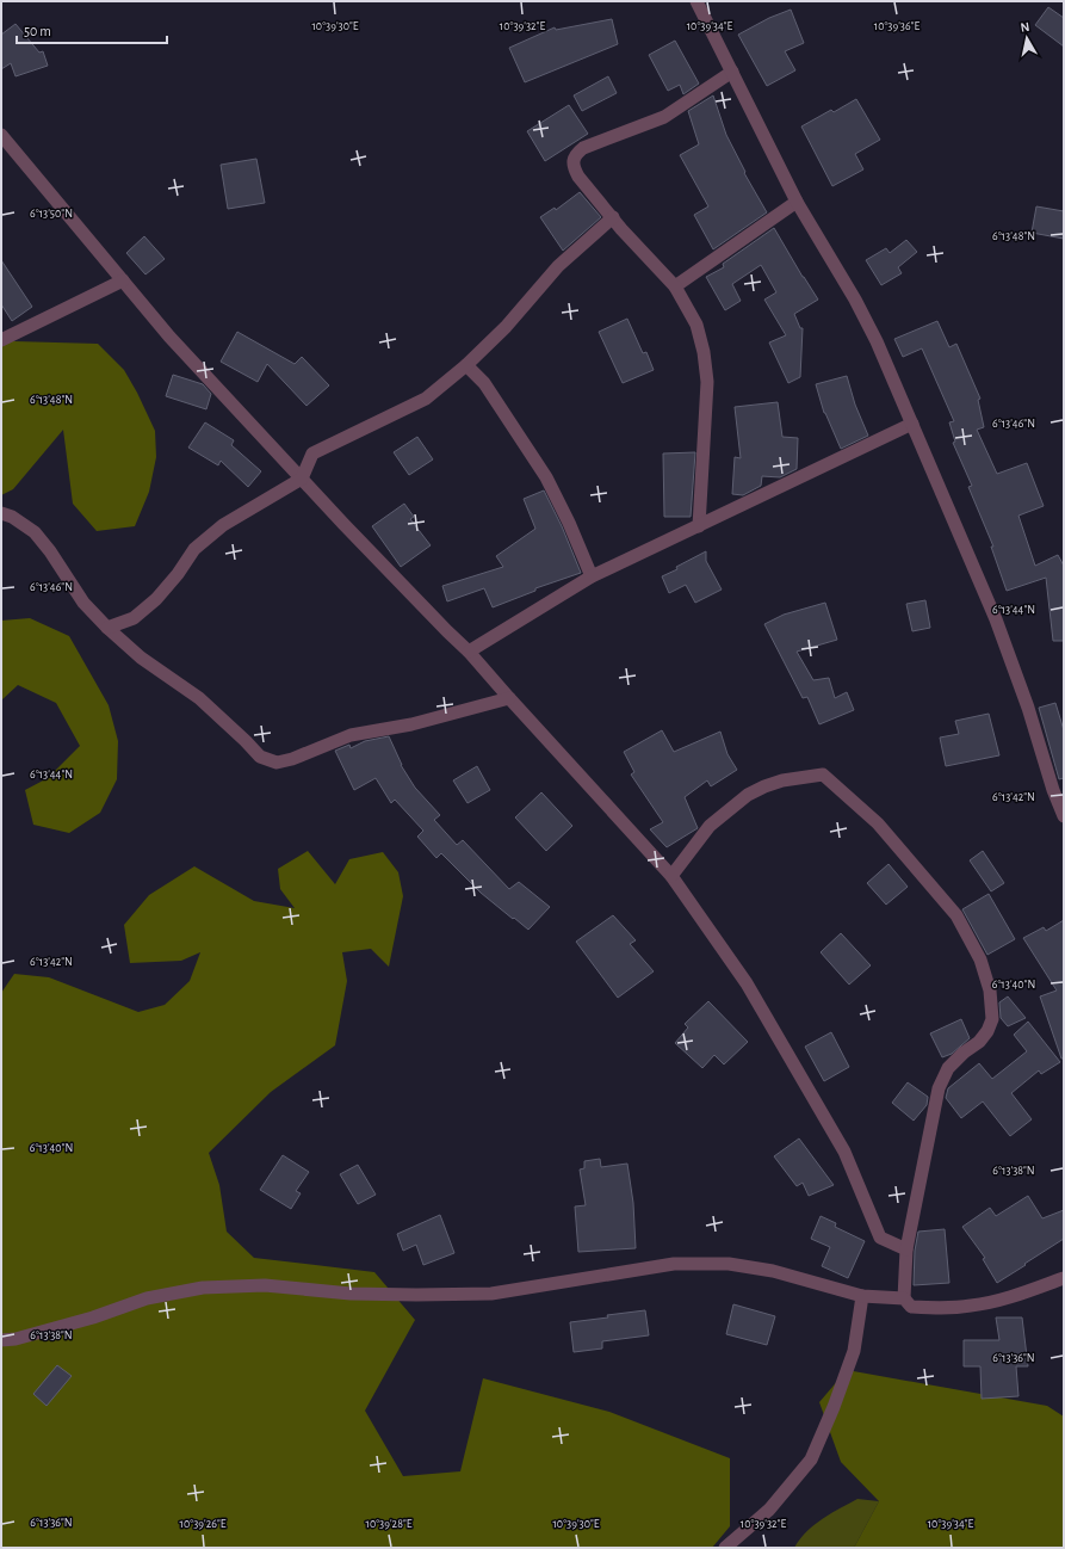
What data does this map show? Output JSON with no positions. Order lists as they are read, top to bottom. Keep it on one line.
{"scale_bar":"50 m","north":"top","coordinates":["10°39'34\"E","10°39'36\"E","10°39'30\"E","10°39'32\"E","6°13'50\"N","6°13'48\"N","6°13'46\"N","6°13'44\"N","6°13'42\"N","6°13'40\"N","6°13'38\"N","6°13'36\"N","10°39'26\"E","10°39'28\"E"]}
